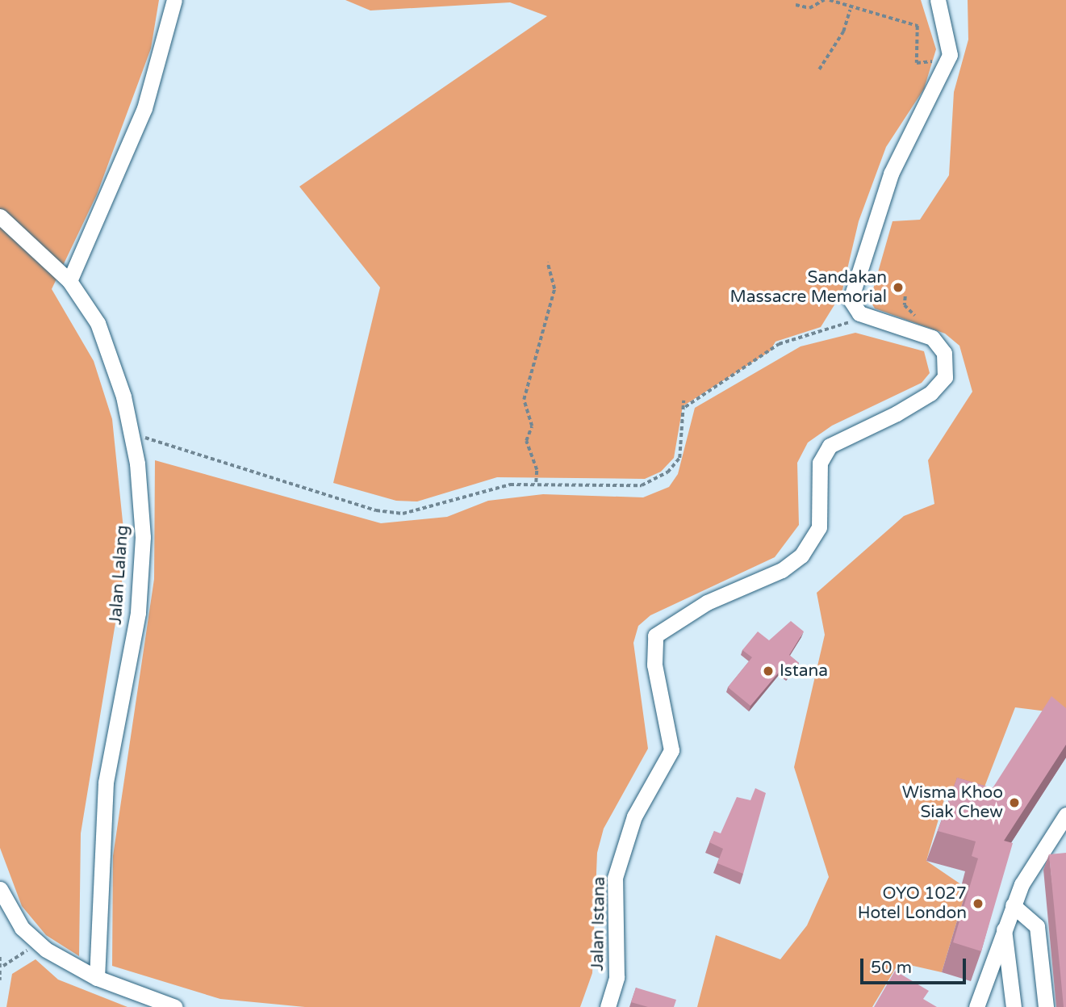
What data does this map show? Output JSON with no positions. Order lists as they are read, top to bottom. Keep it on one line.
{"streets":{"street":["Jalan Lalang","Jalan Istana"]},"places":["Sandakan Massacre Memorial","Istana","Wisma Khoo Siak Chew","OYO 1027 Hotel London"],"scale_bar":"50 m"}
